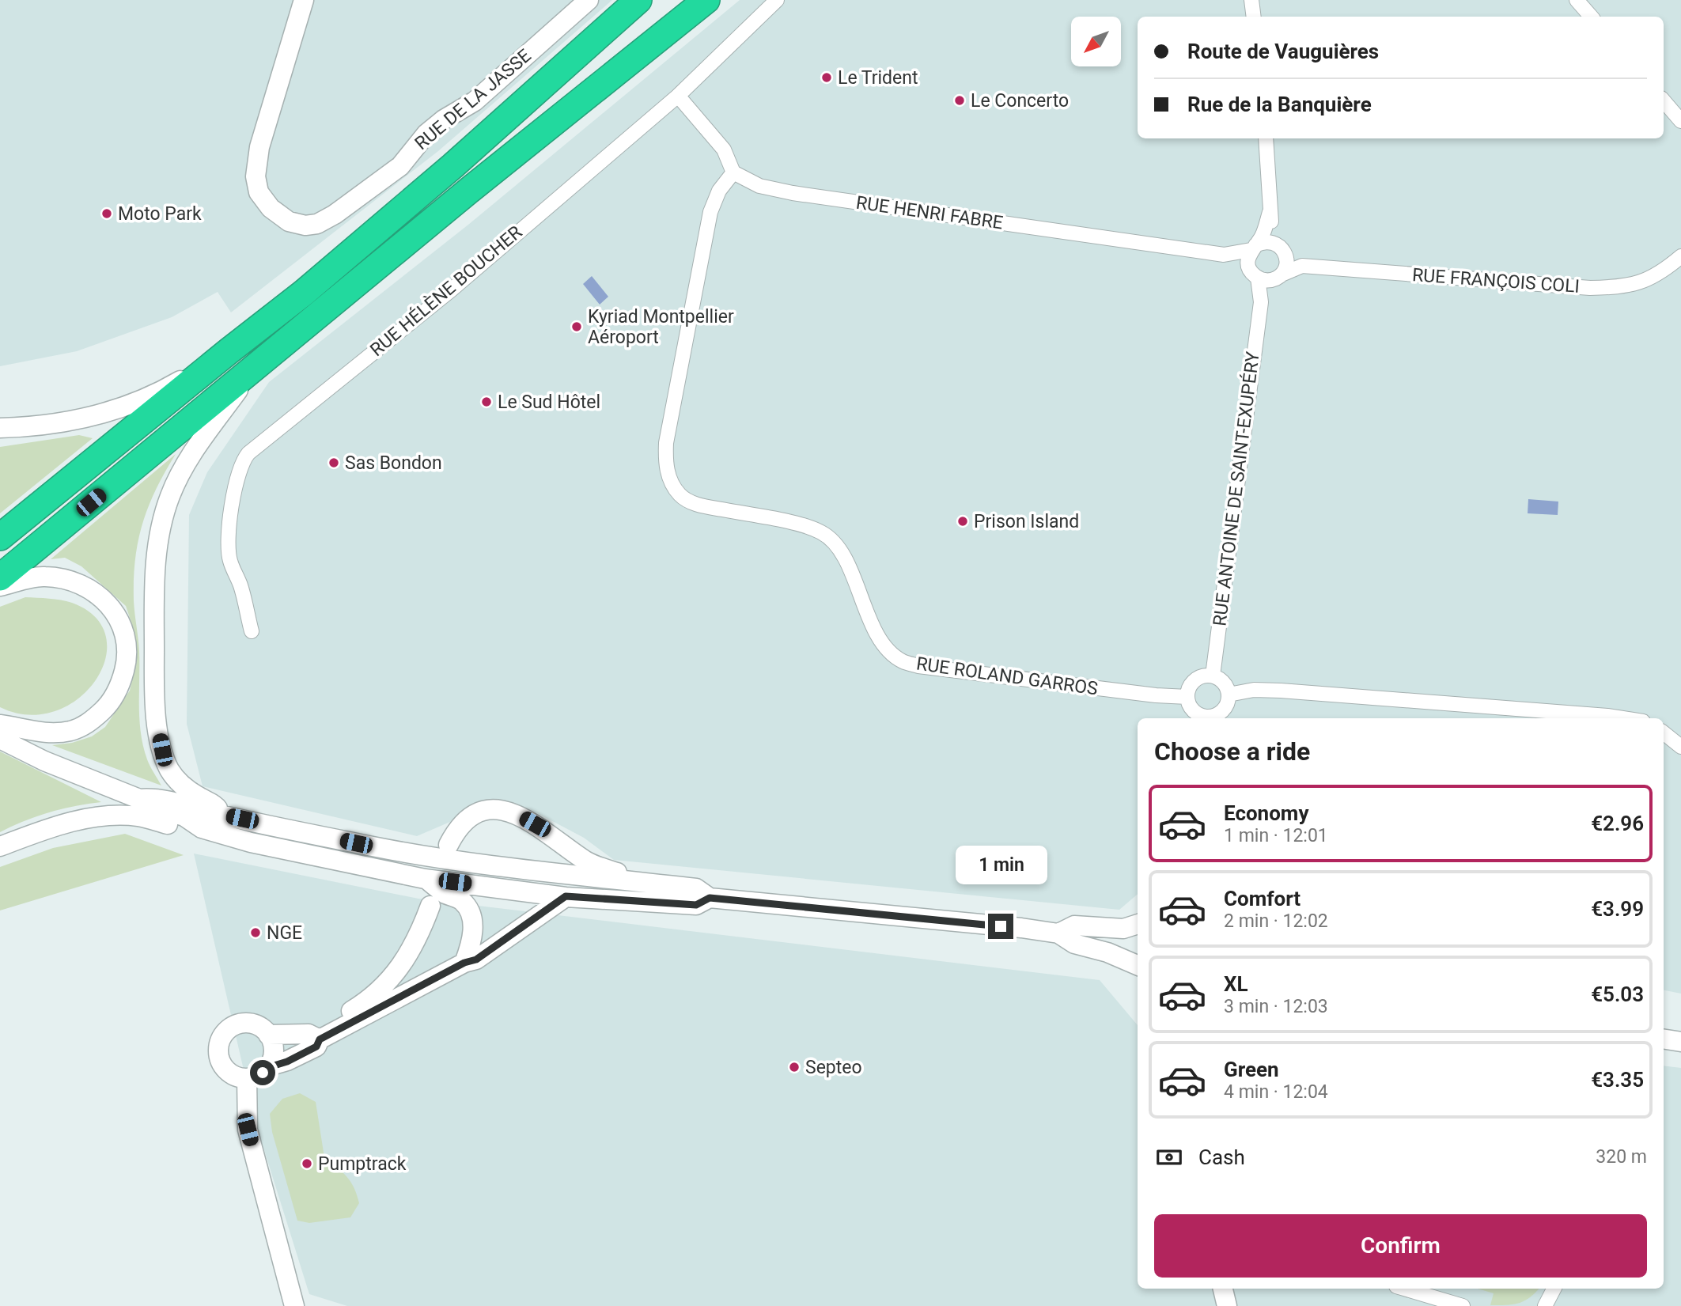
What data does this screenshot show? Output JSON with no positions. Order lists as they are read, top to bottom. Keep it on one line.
{"streets":{"main road":["RUE DE LA JASSE"],"street":["RUE HENRI FABRE","RUE FRANÇOIS COLI","RUE HÉLÈNE BOUCHER","RUE ANTOINE DE SAINT-EXUPÉRY","RUE ROLAND GARROS"]},"crossings":[["RUE HENRI FABRE","RUE FRANÇOIS COLI"],["RUE HENRI FABRE","RUE ANTOINE DE SAINT-EXUPÉRY"],["RUE HENRI FABRE","RUE ROLAND GARROS"],["RUE FRANÇOIS COLI","RUE ANTOINE DE SAINT-EXUPÉRY"]],"places":["Le Trident","Le Concerto","Moto Park","Kyriad Montpellier Aéroport","Le Sud Hôtel","Sas Bondon","Prison Island","NGE","Septeo","Pumptrack"],"north":"bottom left","page":{"banner":["Route de Vauguières","Rue de la Banquière"],"heading":"Choose a ride","list":[{"name":"Economy","note":"1 min · 12:01","value":"€2.96"},{"name":"Comfort","note":"2 min · 12:02","value":"€3.99"},{"name":"XL","note":"3 min · 12:03","value":"€5.03"},{"name":"Green","note":"4 min · 12:04","value":"€3.35"}],"bubble":"1 min","pay":["Cash","320 m"],"buttons":"Confirm"}}
